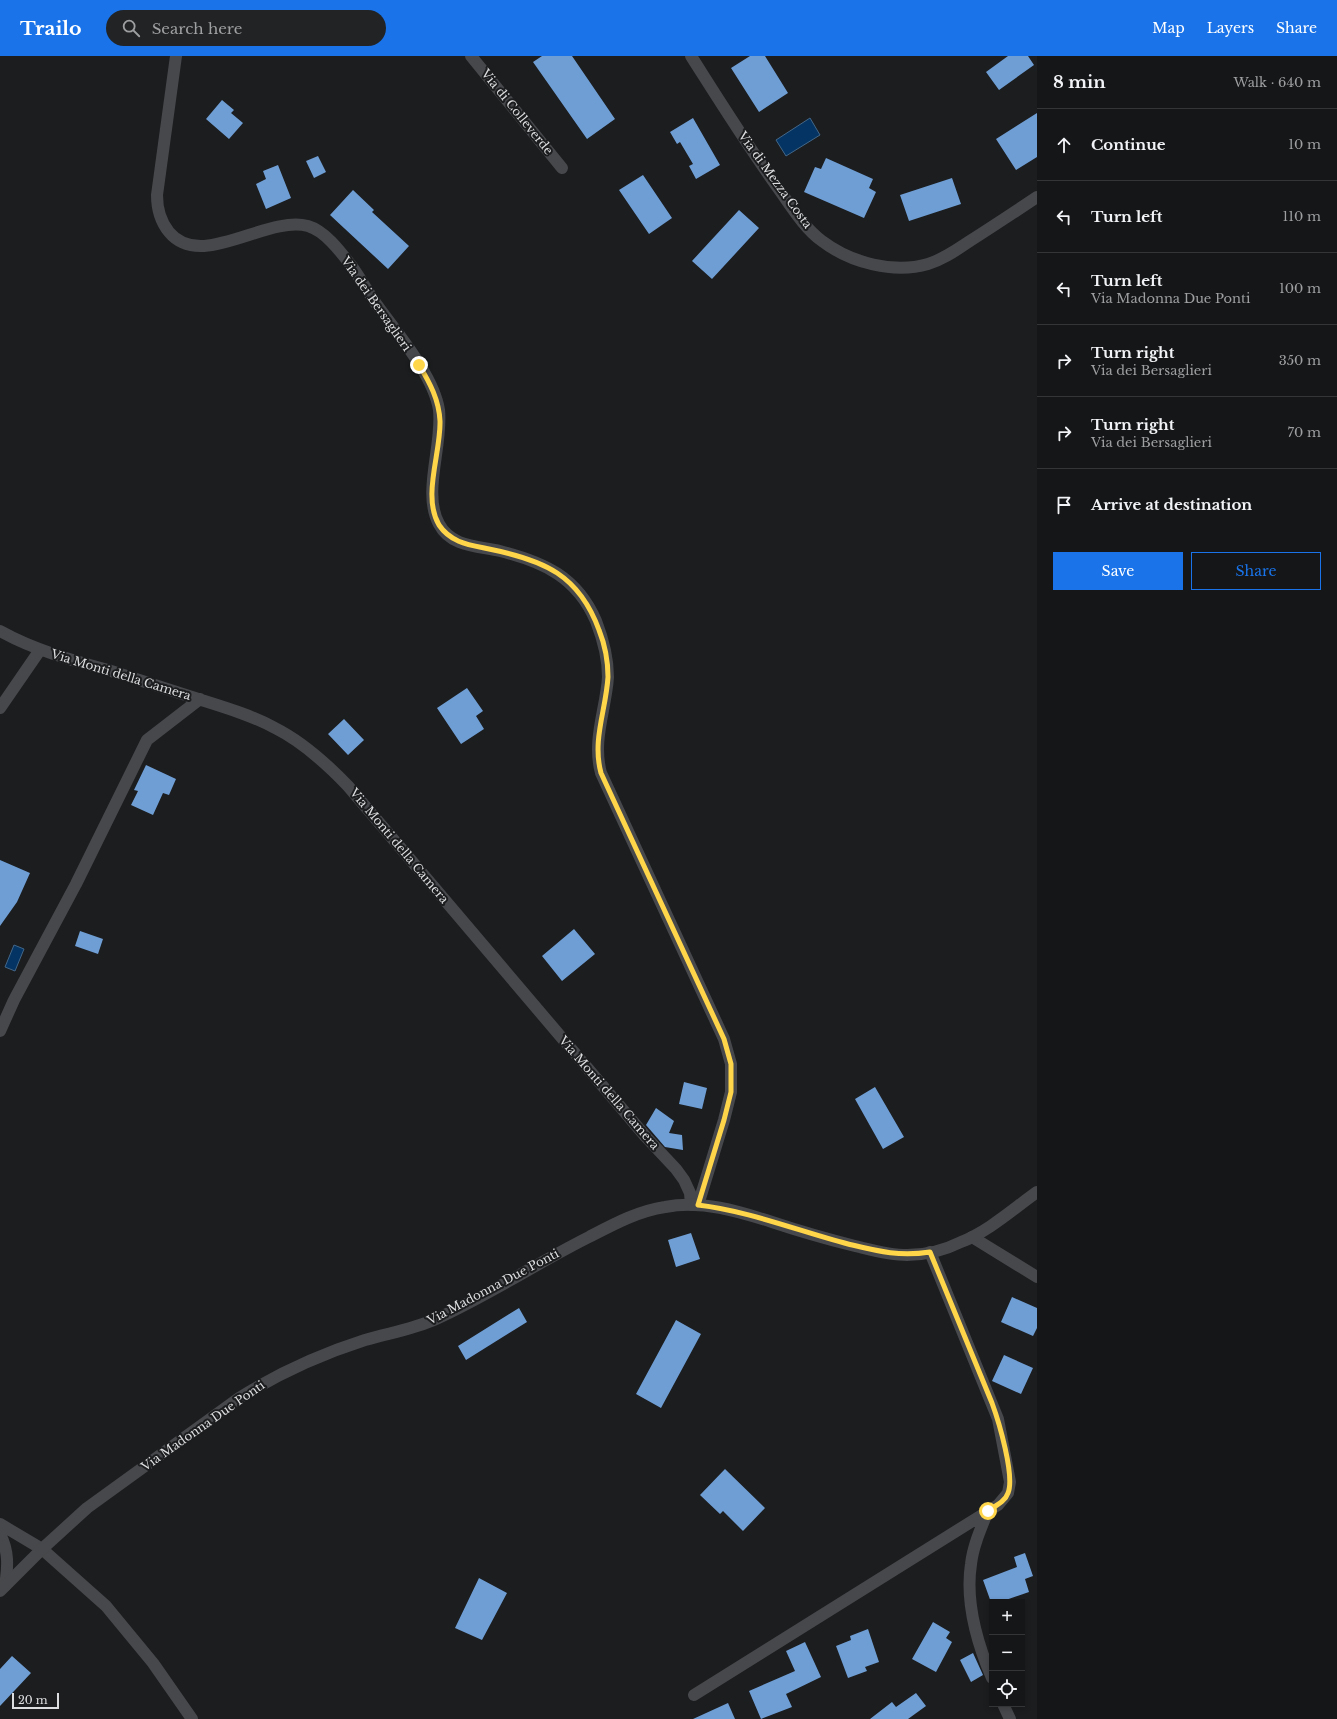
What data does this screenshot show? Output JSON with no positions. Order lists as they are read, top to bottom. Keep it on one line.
{"streets":{"street":["Via di Colleverde","Via di Mezza Costa","Via dei Bersaglieri","Via Monti della Camera","Via Madonna Due Ponti"]},"crossings":[["Via dei Bersaglieri","Via Monti della Camera"],["Via dei Bersaglieri","Via Madonna Due Ponti"],["Via Monti della Camera","Via Madonna Due Ponti"]],"scale_bar":"20 m","page":{"header":"Trailo","search":"Search here","nav":["Map","Layers","Share"],"heading":["8 min","Walk · 640 m"],"list":[["Continue","10 m"],["Turn left","110 m"],["Turn left","Via Madonna Due Ponti","100 m"],["Turn right","Via dei Bersaglieri","350 m"],["Turn right","Via dei Bersaglieri","70 m"],"Arrive at destination"],"buttons":["Save","Share"],"map_buttons":["+","−"],"scale":"20 m"}}
